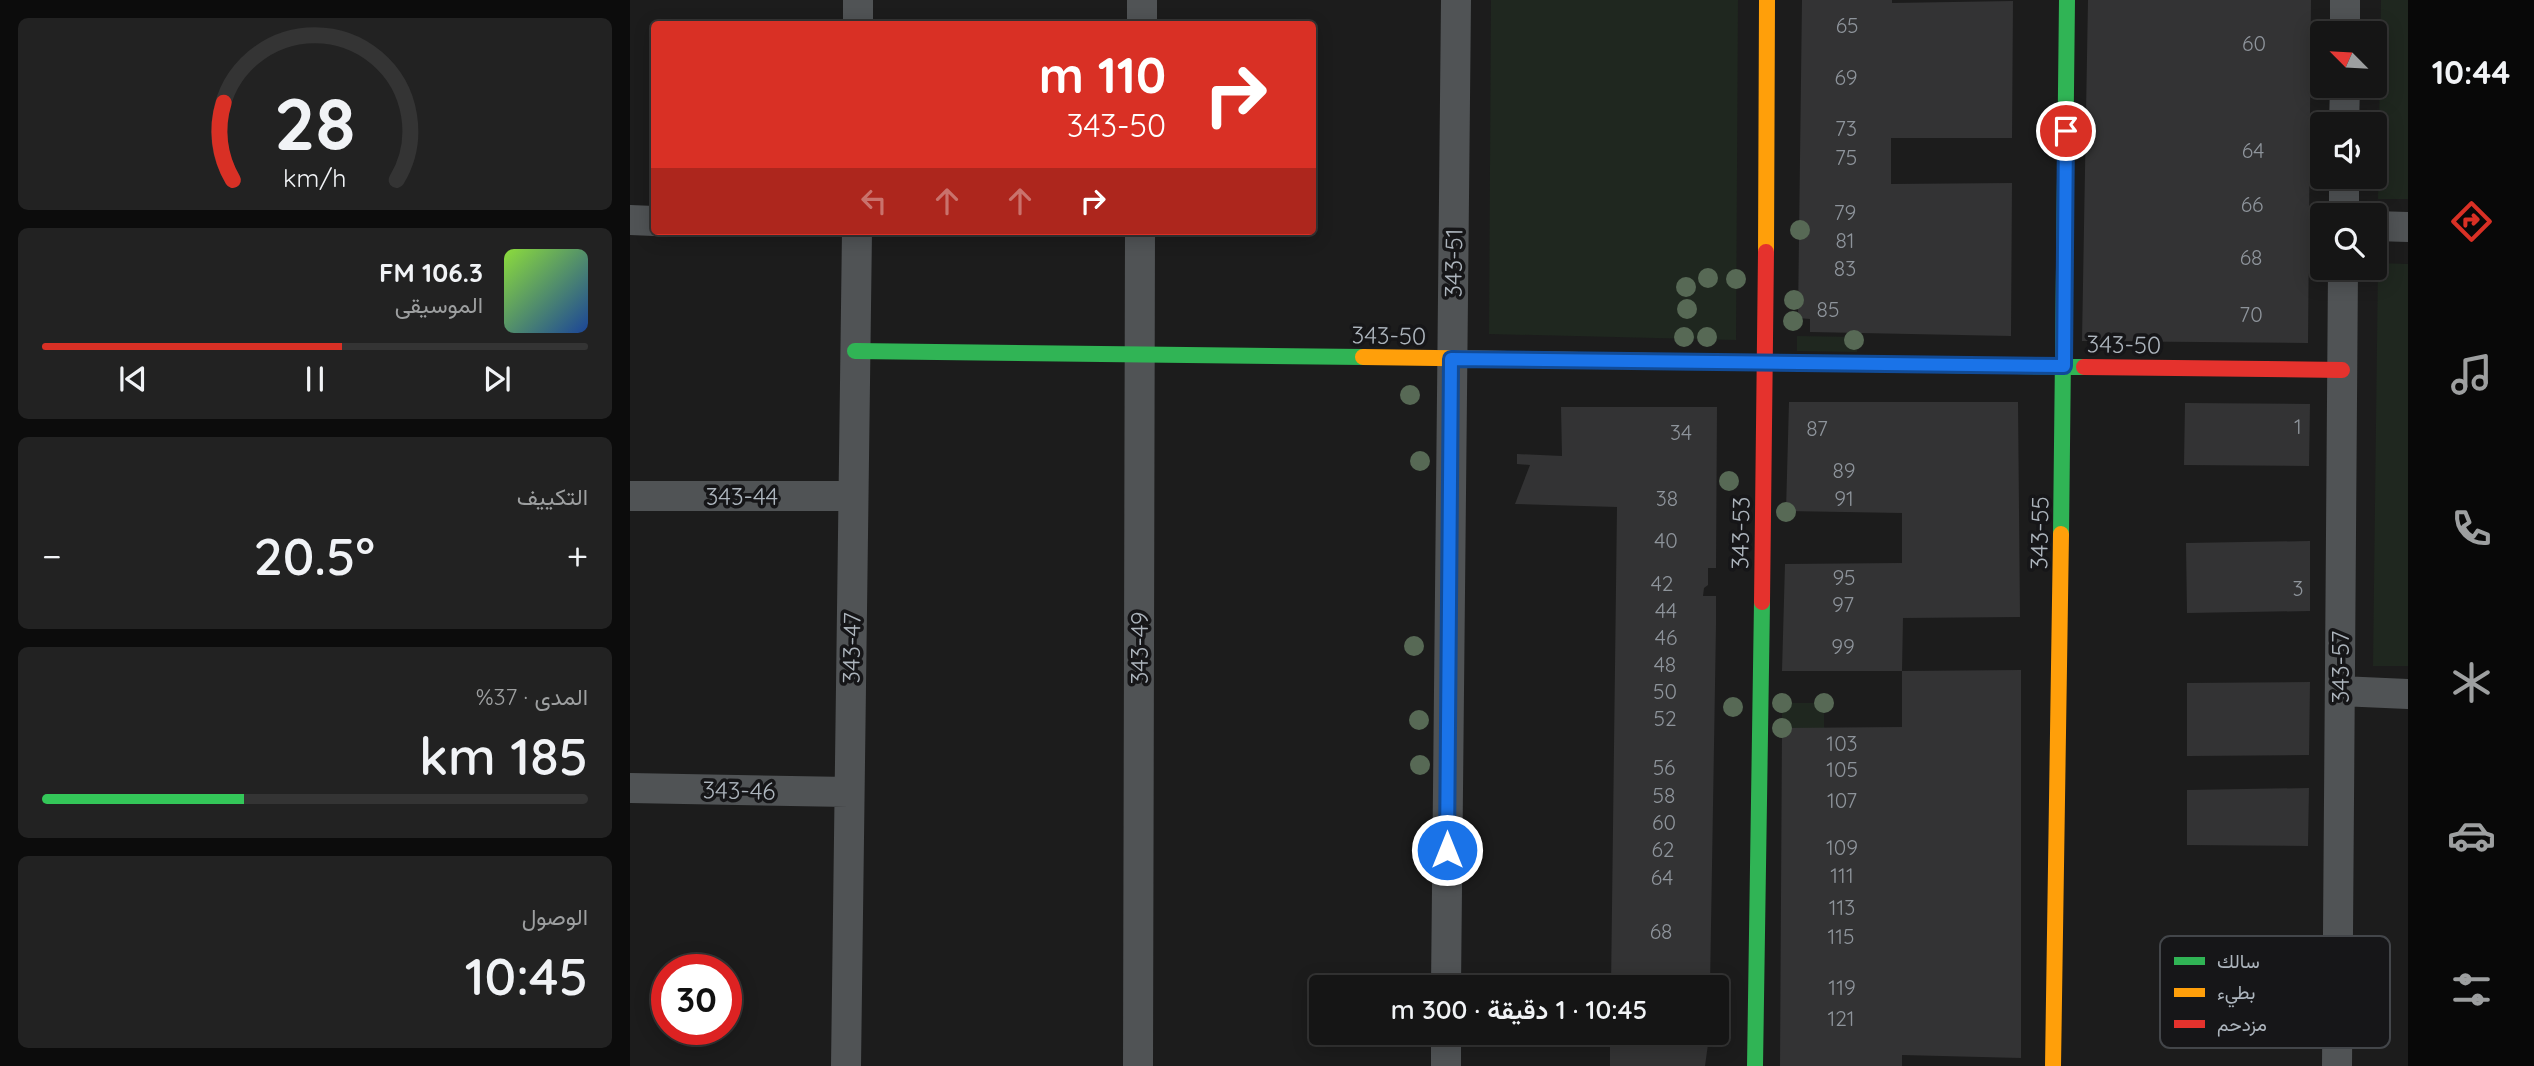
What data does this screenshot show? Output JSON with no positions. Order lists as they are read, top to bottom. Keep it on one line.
{"streets":{"street":["343-51","343-50","343-44","343-53","343-55","343-47","343-49","343-57","343-46"]},"crossings":[["343-51","343-50"],["343-50","343-53"],["343-50","343-55"],["343-50","343-47"],["343-50","343-49"],["343-50","343-57"],["343-44","343-47"],["343-47","343-46"]],"house_numbers":["65","60","69","73","64","75","66","79","81","68","83","85","70","1","87","34","89","38","91","40","95","42","3","97","44","46","99","48","50","52","103","56","105","58","107","60","109","62","111","64","113","68","115","119","121"],"legend":["سالك","بطيء","مزدحم"],"north":"top left","page":{"tabs":"10:44","turn":["110 m","343-50"],"song":["106.3 FM","الموسيقى"],"tile":["التكييف",["المدى · 37%","185 km"],["الوصول","10:45"]],"heat":["−","20.5°","+"],"limit":"30","trip":"10:45 · 1 دقيقة · 300 m","gauge":["28","km/h"]}}
